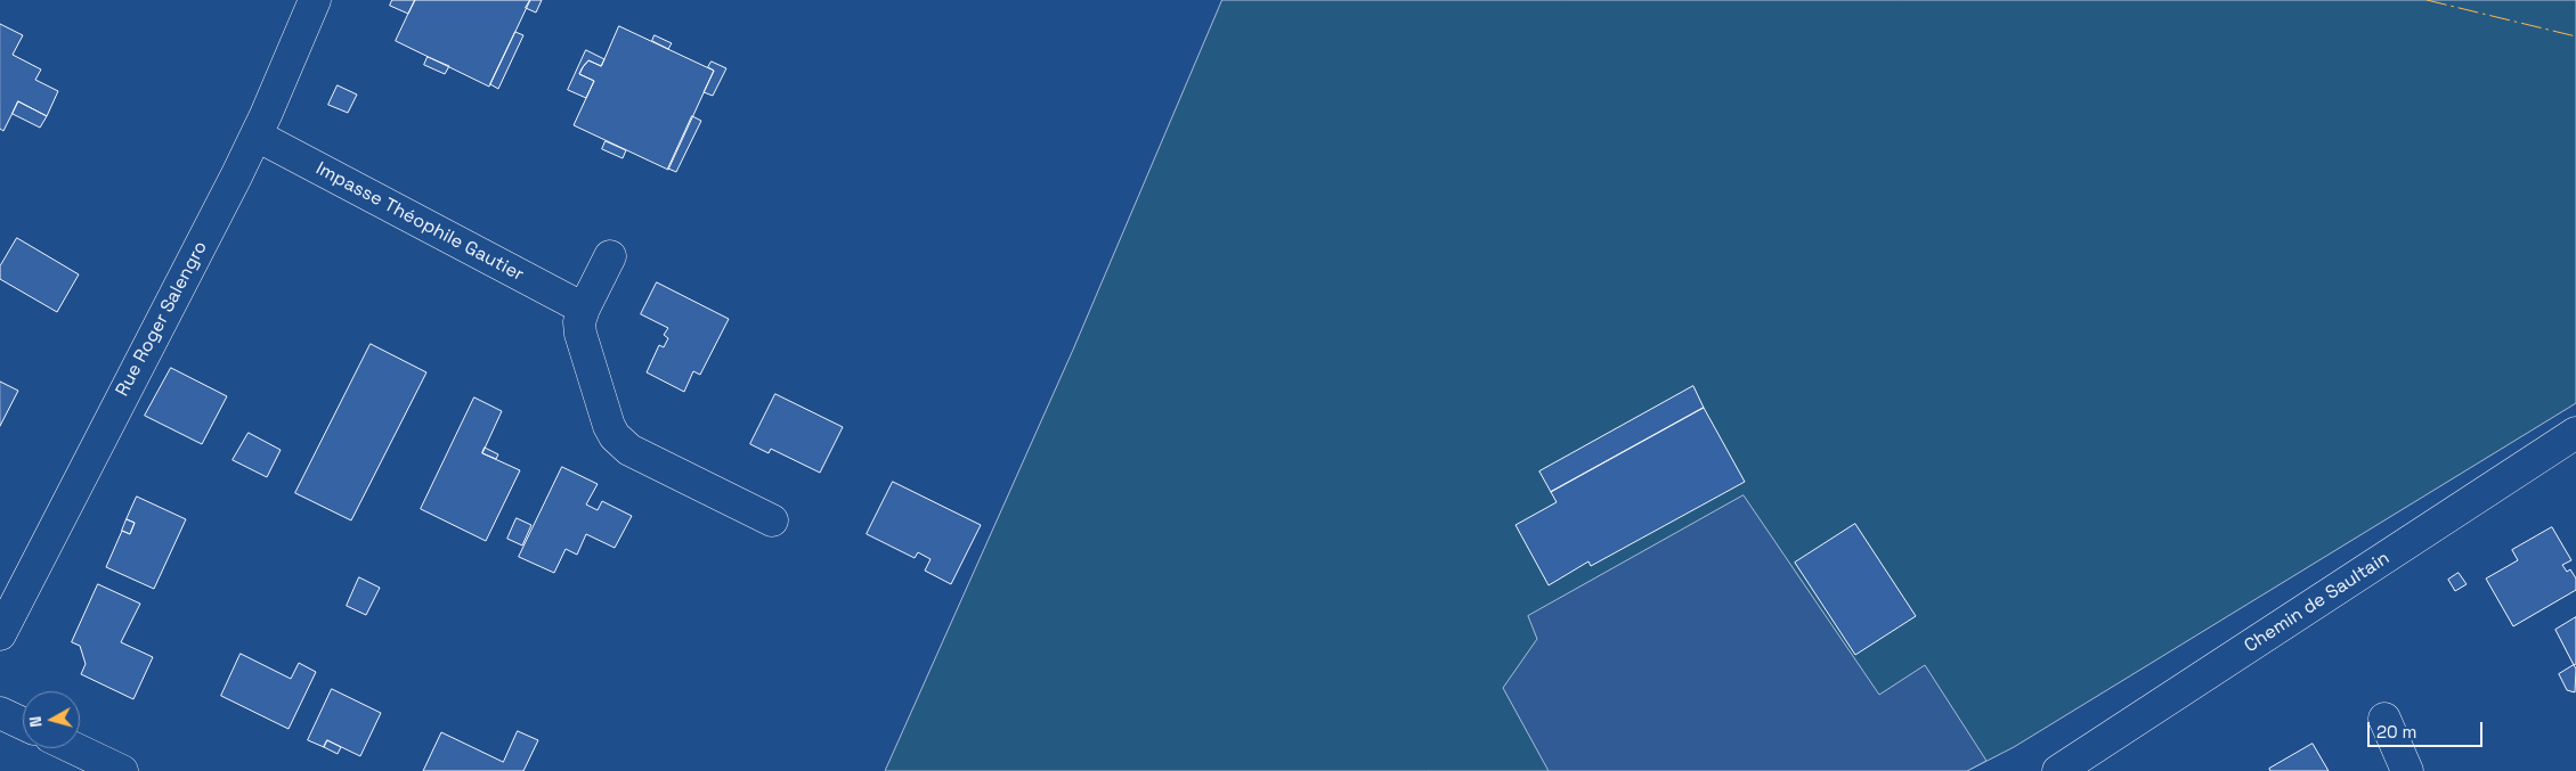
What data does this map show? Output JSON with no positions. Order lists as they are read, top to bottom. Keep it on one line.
{"streets":{"street":["Impasse Théophile Gautier","Rue Roger Salengro","Chemin de Saultain"]},"crossings":[["Impasse Théophile Gautier","Rue Roger Salengro"]],"scale_bar":"20 m","north":"left"}
